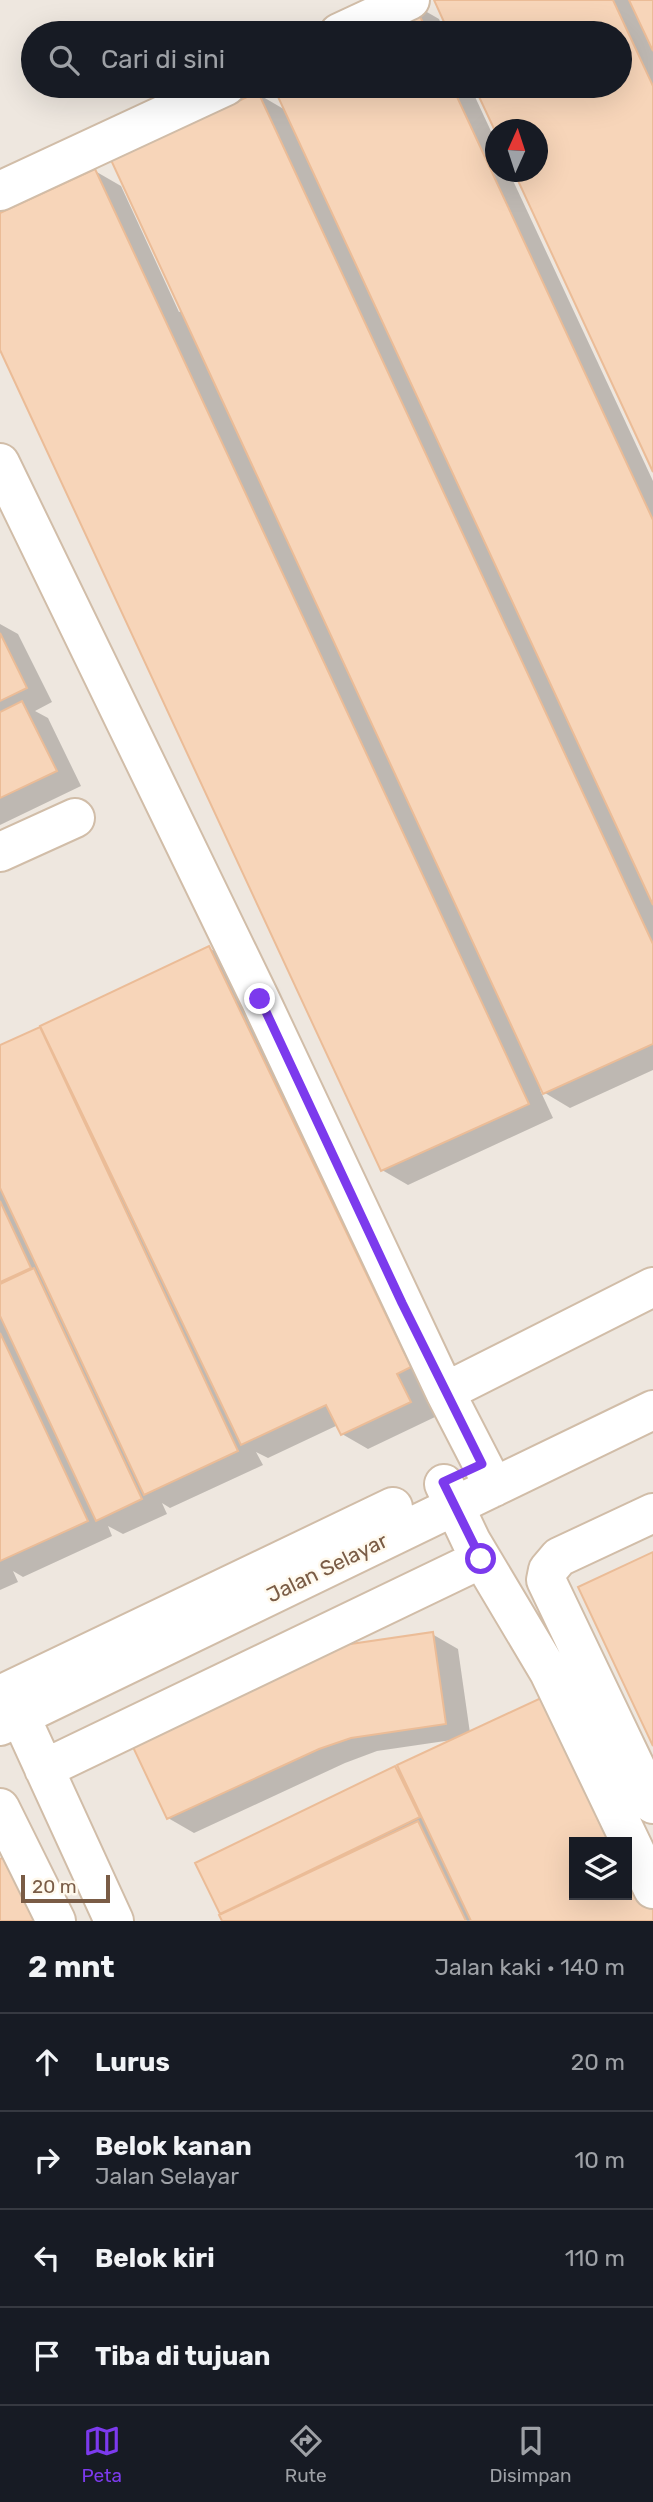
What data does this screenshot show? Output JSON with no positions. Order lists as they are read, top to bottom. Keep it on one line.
{"streets":{"street":["Jalan Selayar"]},"scale_bar":"20 m","north":"top","page":{"search":"Cari di sini","scale":"20 m","heading":["2 mnt","Jalan kaki · 140 m"],"list":[["Lurus","20 m"],["Belok kanan","Jalan Selayar","10 m"],["Belok kiri","110 m"],"Tiba di tujuan"],"nav":["Peta","Rute","Disimpan"]}}
